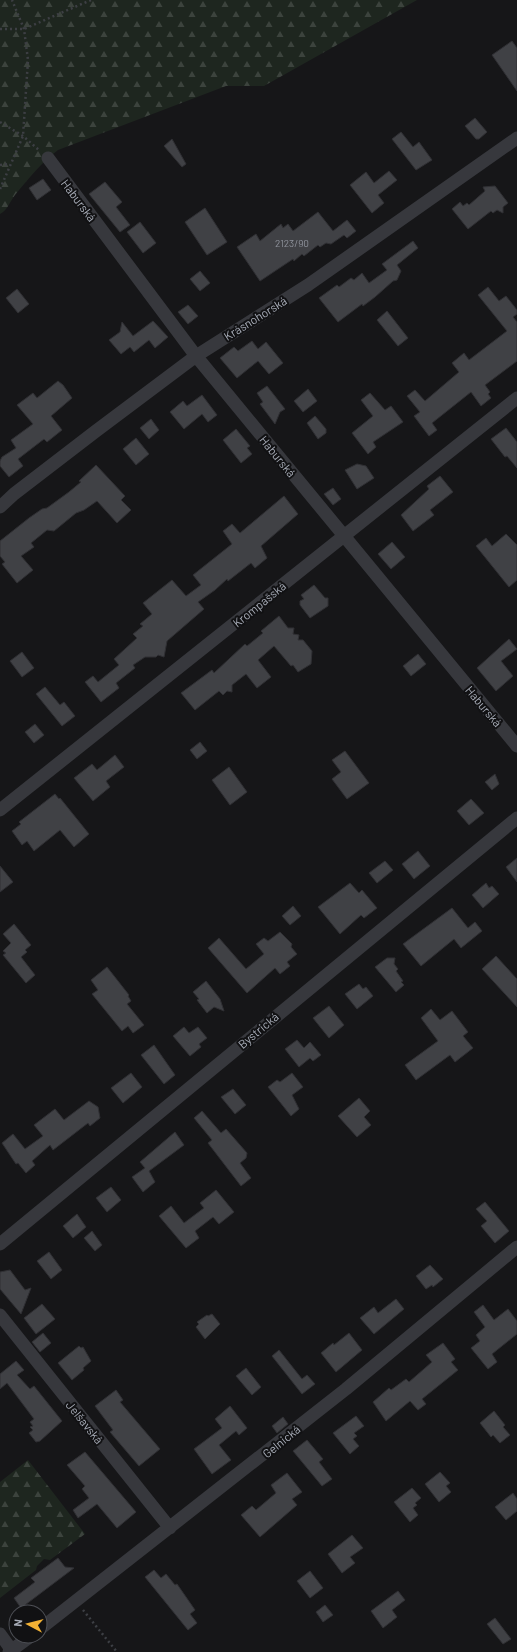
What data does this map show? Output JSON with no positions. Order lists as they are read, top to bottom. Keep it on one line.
{"streets":{"street":["Haburská","Krásnohorská","Krompašská","Bystrická","Jelšavská","Gelnická"]},"crossings":[["Haburská","Krásnohorská"],["Haburská","Krompašská"],["Jelšavská","Gelnická"]],"house_numbers":["2123/90"],"north":"left"}
